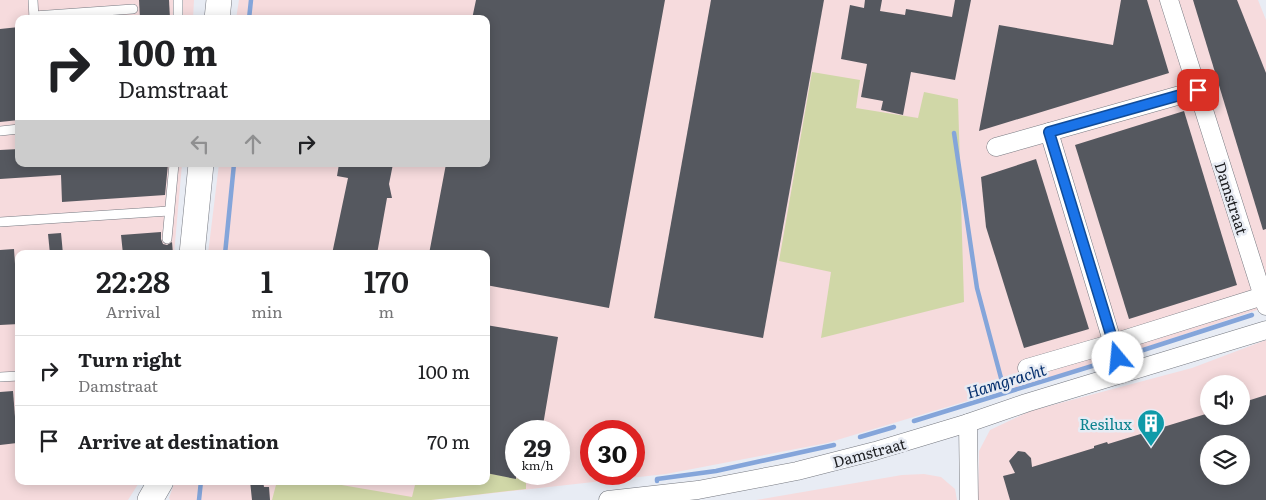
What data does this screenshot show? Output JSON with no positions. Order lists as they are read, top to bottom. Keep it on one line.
{"streets":{"street":["Damstraat"]},"water":["Hamgracht"],"places":{"building":["Resilux"]},"page":{"turn":["100 m","Damstraat"],"eta":["22:28","Arrival","1","min","170","m"],"list":[{"name":"Turn right","note":"Damstraat","value":"100 m"},{"name":"Arrive at destination","value":"70 m"}],"speed":"29 km/h","limit":"30"}}
